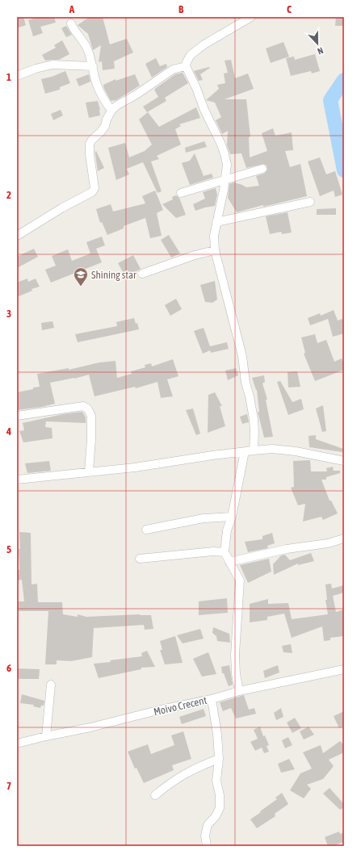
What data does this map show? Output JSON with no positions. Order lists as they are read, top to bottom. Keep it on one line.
{"streets":{"street":["Moivo Crecent"]},"places":{"school or university":["Shining star"]},"north":"bottom","grid":{"columns":["A","B","C"],"rows":["1","2","3","4","5","6","7"]}}
